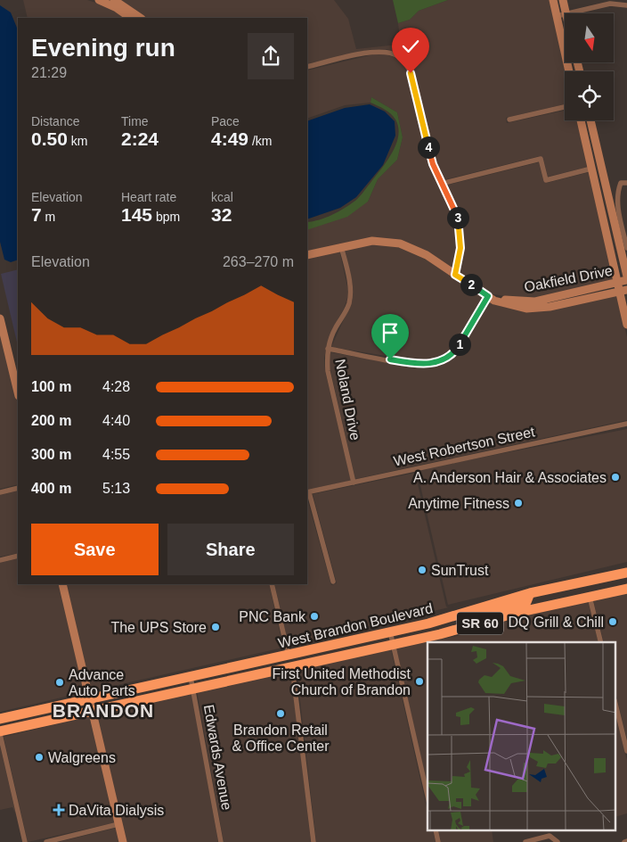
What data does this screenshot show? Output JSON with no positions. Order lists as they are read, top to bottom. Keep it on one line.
{"streets":{"highway":["SR 60","West Brandon Boulevard"],"main road":["Oakfield Drive"],"street":["Noland Drive","West Robertson Street","Edwards Avenue"]},"crossings":[["Oakfield Drive","Noland Drive"],["Noland Drive","West Robertson Street"],["SR 60","West Brandon Boulevard"],["West Brandon Boulevard","Edwards Avenue"]],"districts":["BRANDON"],"places":{"other":["A. Anderson Hair & Associates","Anytime Fitness","SunTrust","PNC Bank","DQ Grill & Chill","The UPS Store","First United Methodist Church of Brandon","Advance Auto Parts","Brandon Retail & Office Center","Walgreens"],"health":["DaVita Dialysis"]},"north":"bottom","page":{"heading":["Evening run","21:29"],"stats":[["Distance","0.50 km"],["Time","2:24"],["Pace","4:49 /km"],["Elevation","7 m"],["Heart rate","145 bpm"],["kcal","32"]],"pins":["4","3","2","1"],"chart":["Elevation","263–270 m"],"list":[{"name":"100 m","note":"4:28"},{"name":"200 m","note":"4:40"},{"name":"300 m","note":"4:55"},{"name":"400 m","note":"5:13"}],"buttons":["Save","Share"]}}
